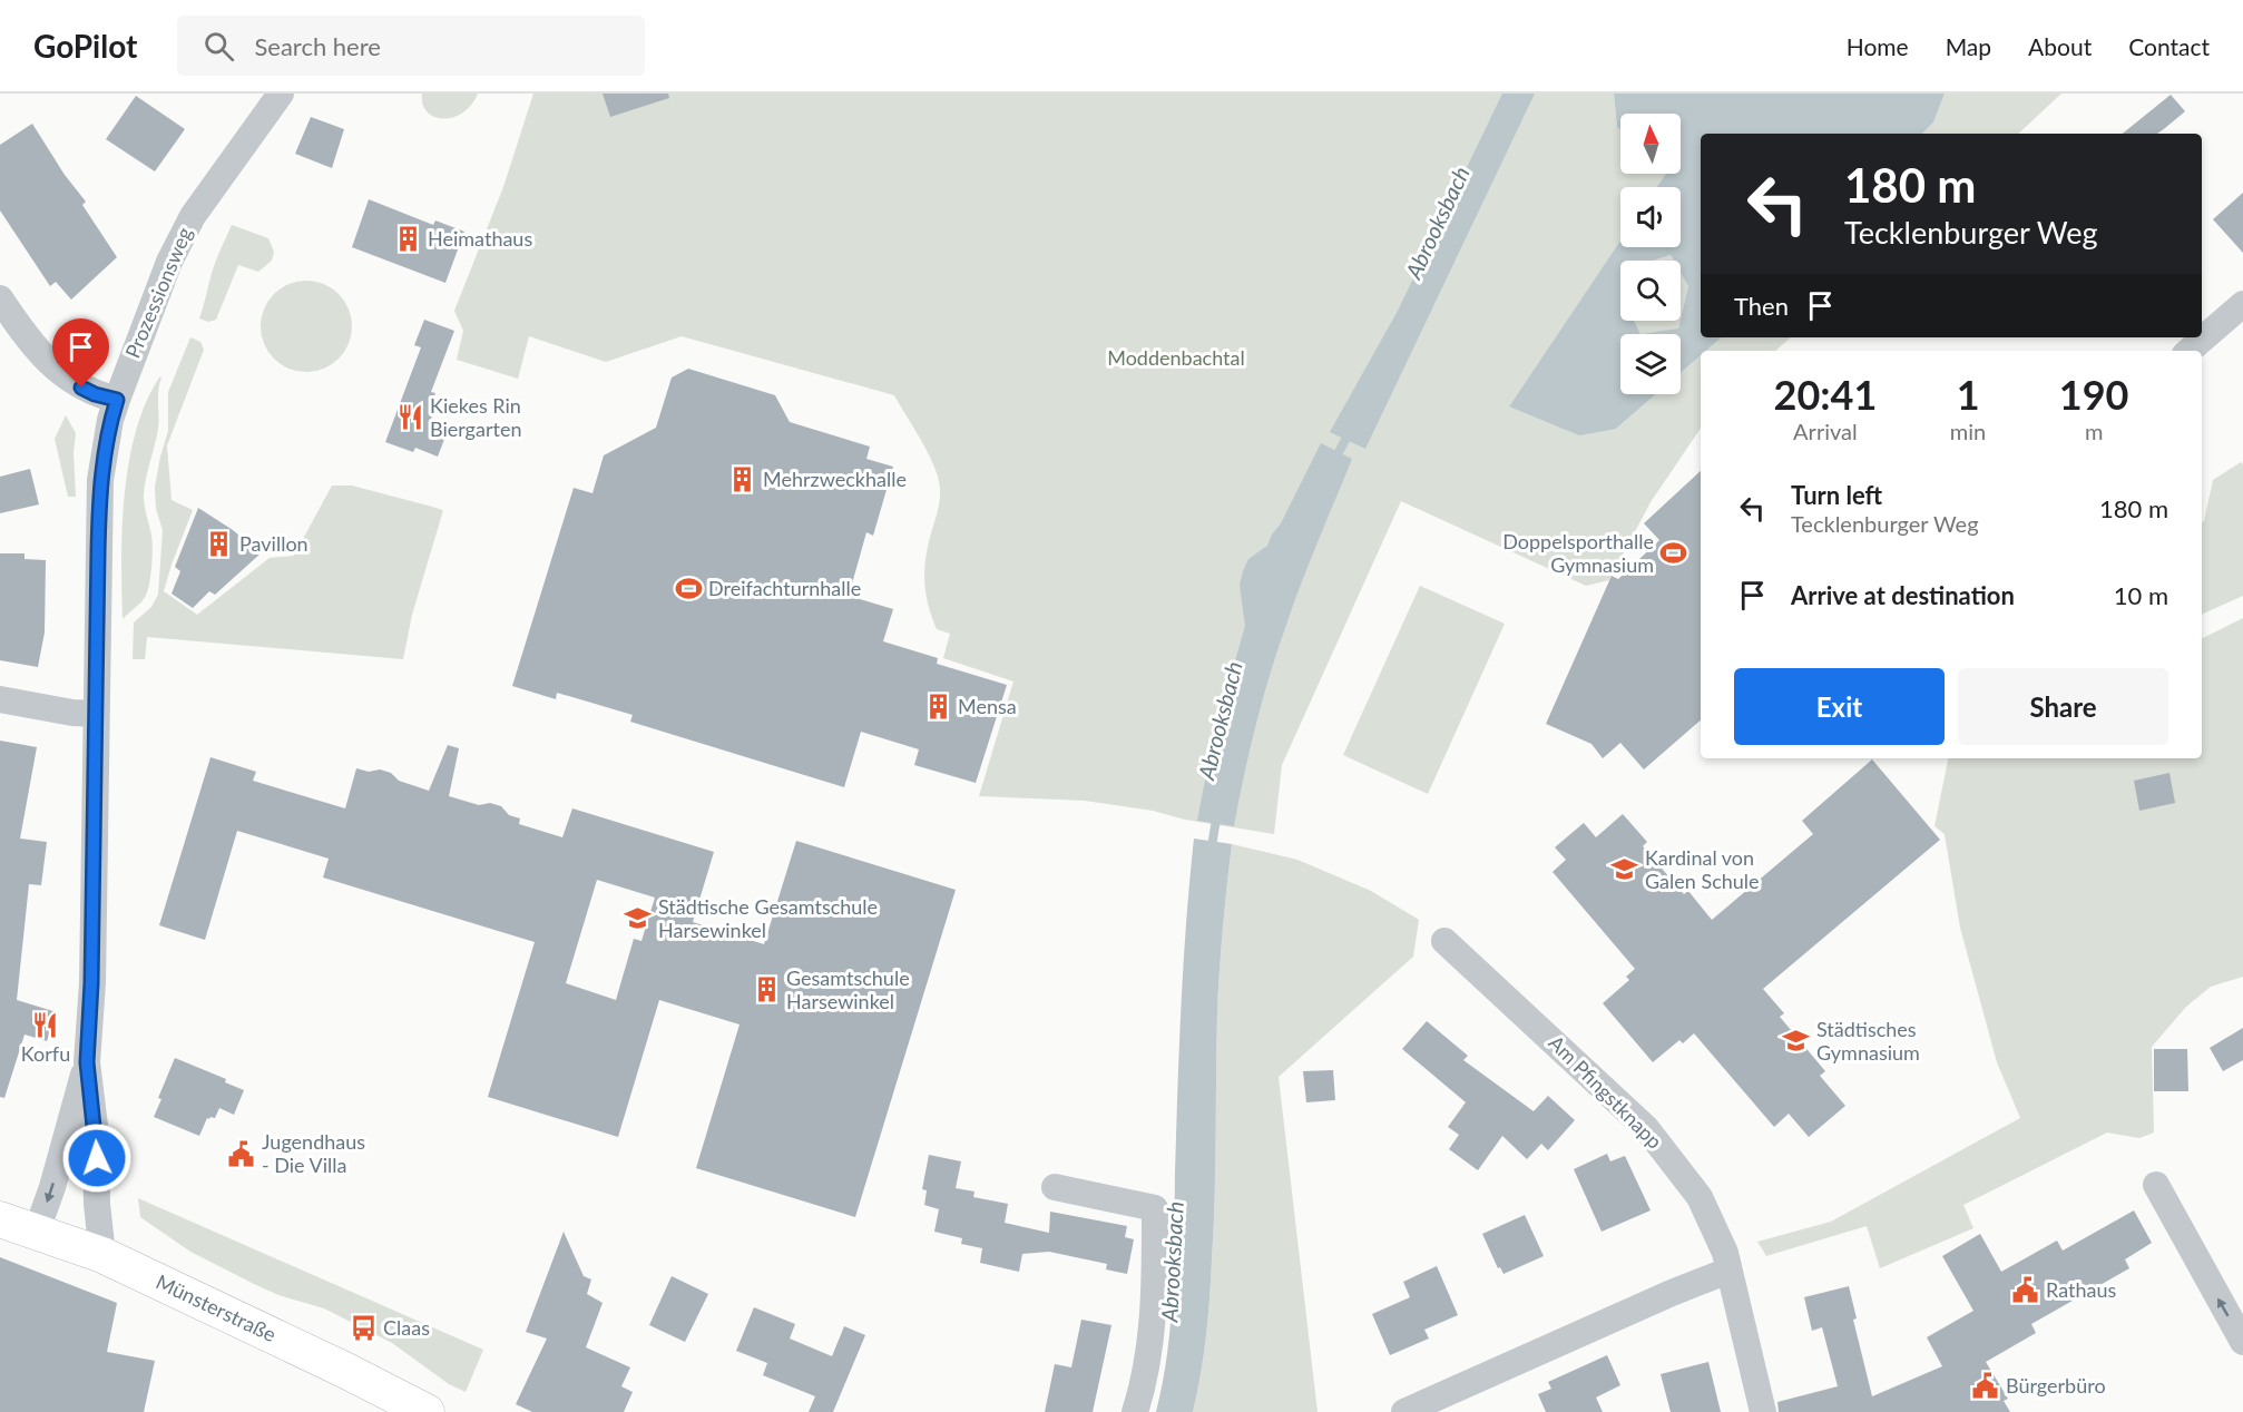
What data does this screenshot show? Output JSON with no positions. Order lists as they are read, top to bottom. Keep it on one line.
{"streets":{"main road":["Münsterstraße"],"street":["Prozessionsweg","Am Pfingstknapp"]},"water":["Abrooksbach"],"parks":["Moddenbachtal"],"places":{"building":["Heimathaus","Mehrzweckhalle","Pavillon","Mensa","Gesamtschule Harsewinkel"],"restaurant":["Kiekes Rin Biergarten","Korfu"],"sports":["Doppelsporthalle Gymnasium","Dreifachturnhalle"],"school or university":["Kardinal von Galen Schule","Städtische Gesamtschule Harsewinkel","Städtisches Gymnasium"],"public building":["Jugendhaus - Die Villa","Rathaus","Bürgerbüro"],"bus stop":["Claas"]},"north":"top","page":{"header":"GoPilot","search":"Search here","nav":["Home","Map","About","Contact"],"turn":["180 m","Tecklenburger Weg"],"then":"Then","eta":["20:41","Arrival","1","min","190","m"],"list":[{"name":"Turn left","note":"Tecklenburger Weg","value":"180 m"},{"name":"Arrive at destination","value":"10 m"}],"buttons":["Exit","Share"]}}
